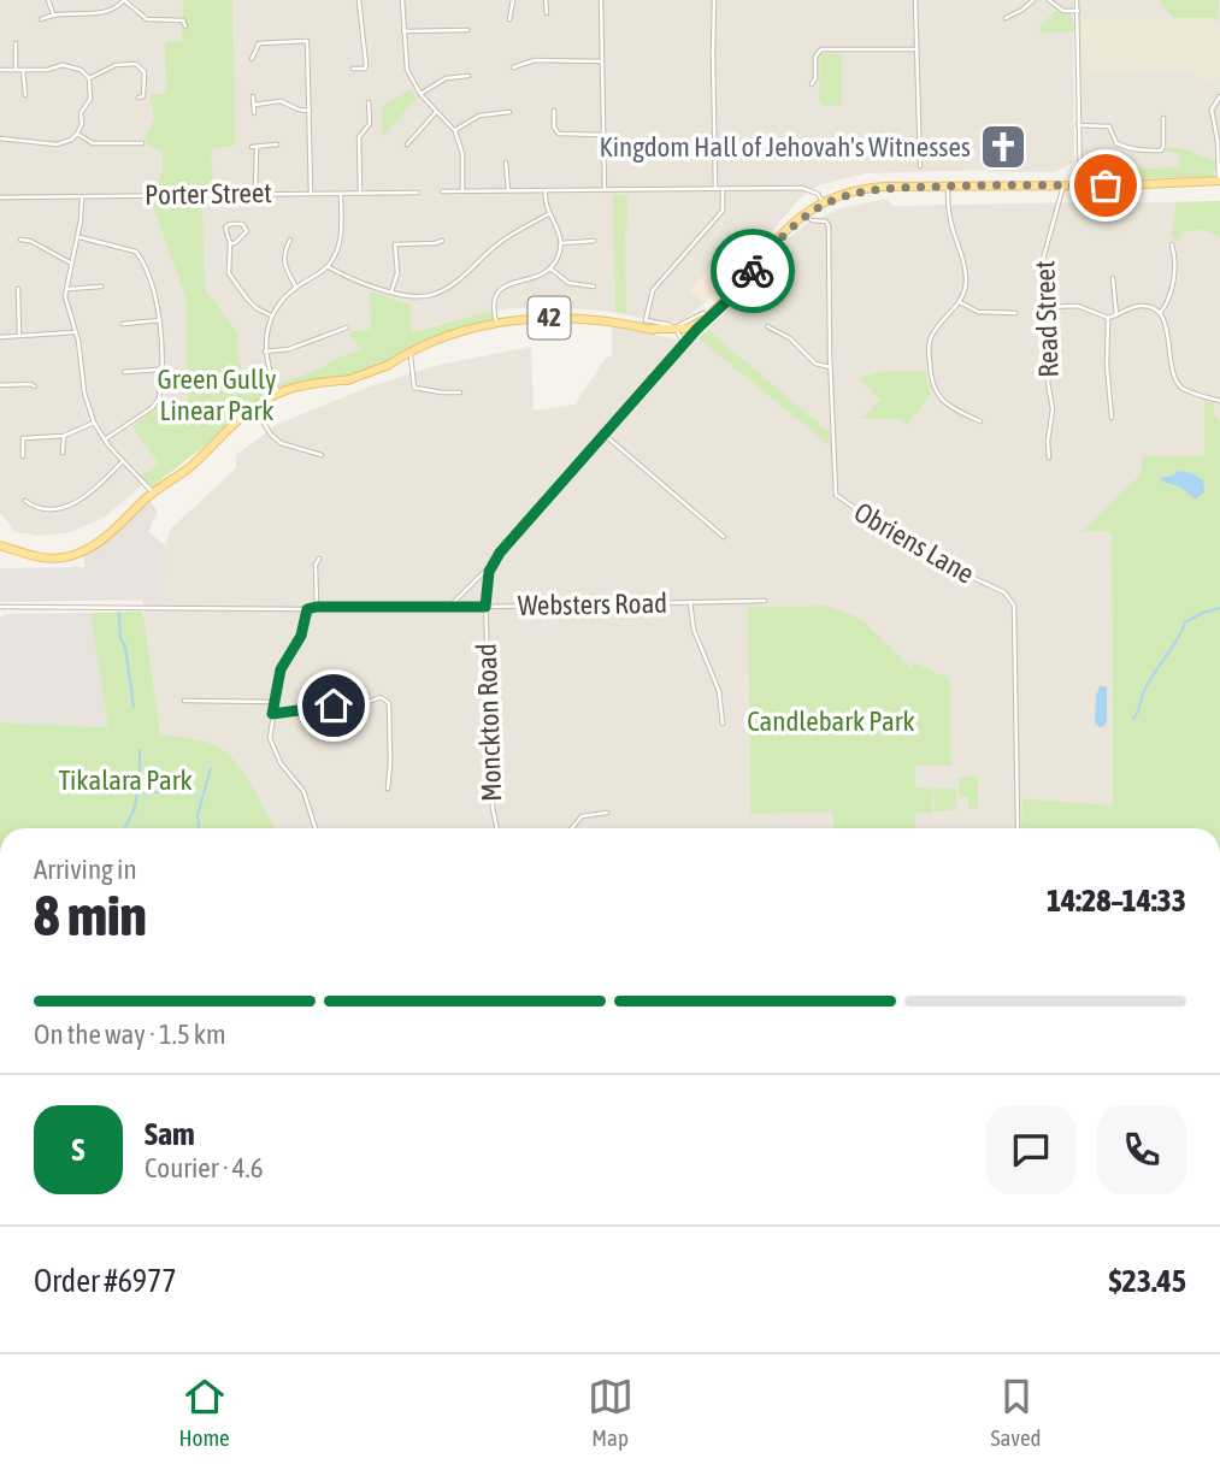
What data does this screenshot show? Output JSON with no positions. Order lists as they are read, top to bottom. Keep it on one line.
{"streets":{"main road":["42"],"street":["Porter Street","Read Street","Obriens Lane","Websters Road","Monckton Road"]},"crossings":[["Websters Road","Monckton Road"]],"parks":["Green Gully Linear Park","Candlebark Park","Tikalara Park"],"places":{"church":["Kingdom Hall of Jehovah's Witnesses"]},"page":{"heading":["8 min","Arriving in","14:28–14:33"],"panel":["Sam","Courier · 4.6","Order #6977","$23.45"],"bar":"On the way · 1.5 km","round":"S","tabs":["Home","Map","Saved"]}}
